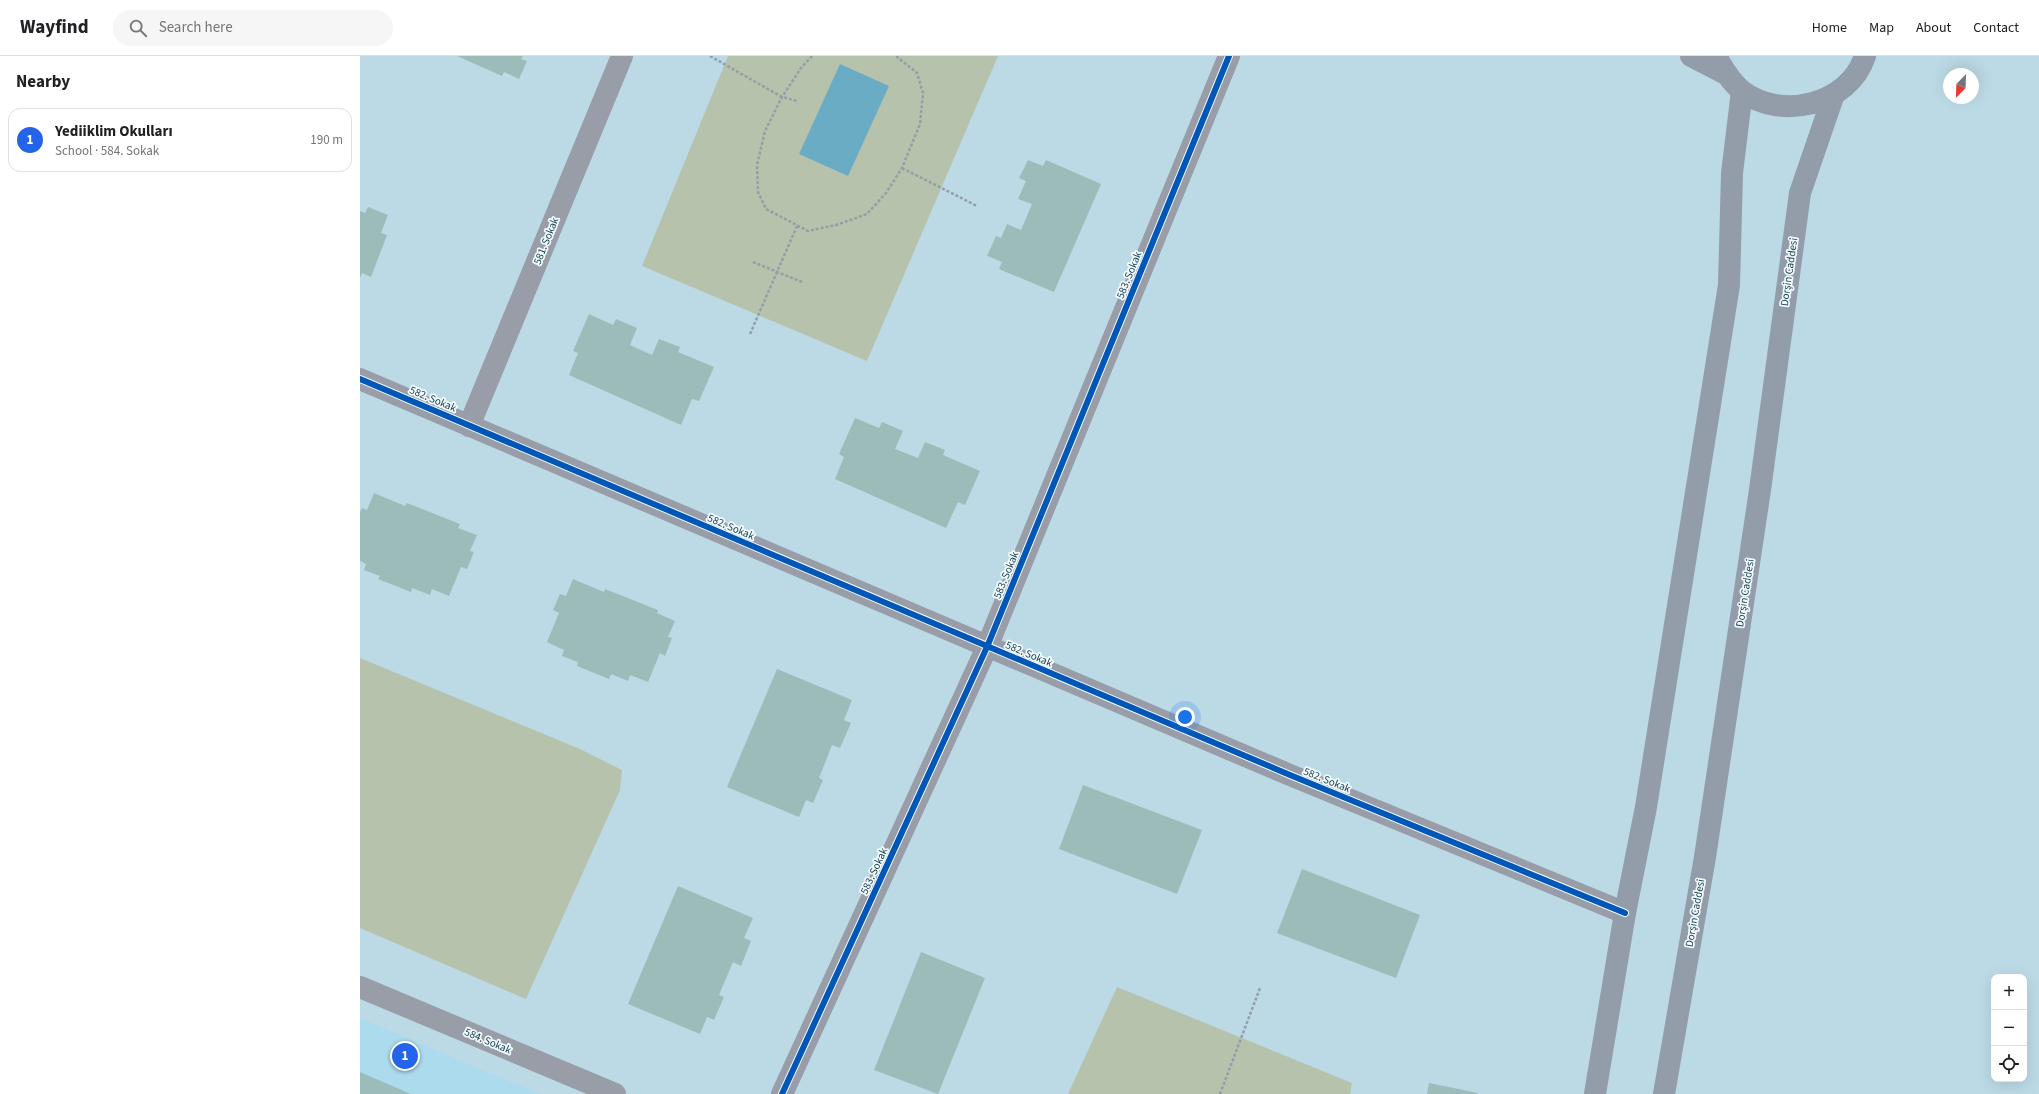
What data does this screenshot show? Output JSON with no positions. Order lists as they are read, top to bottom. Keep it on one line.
{"streets":{"main road":["Dorşin Caddesi"],"street":["581. Sokak","583. Sokak","582. Sokak","584. Sokak"]},"crossings":[["581. Sokak","582. Sokak"],["583. Sokak","582. Sokak"]],"north":"bottom left","page":{"header":"Wayfind","search":"Search here","nav":["Home","Map","About","Contact"],"heading":"Nearby","list":[{"mark":"1","name":"Yediiklim Okulları","note":"School · 584. Sokak","value":"190 m"}],"map_buttons":["+","−"],"pins":"1"}}
